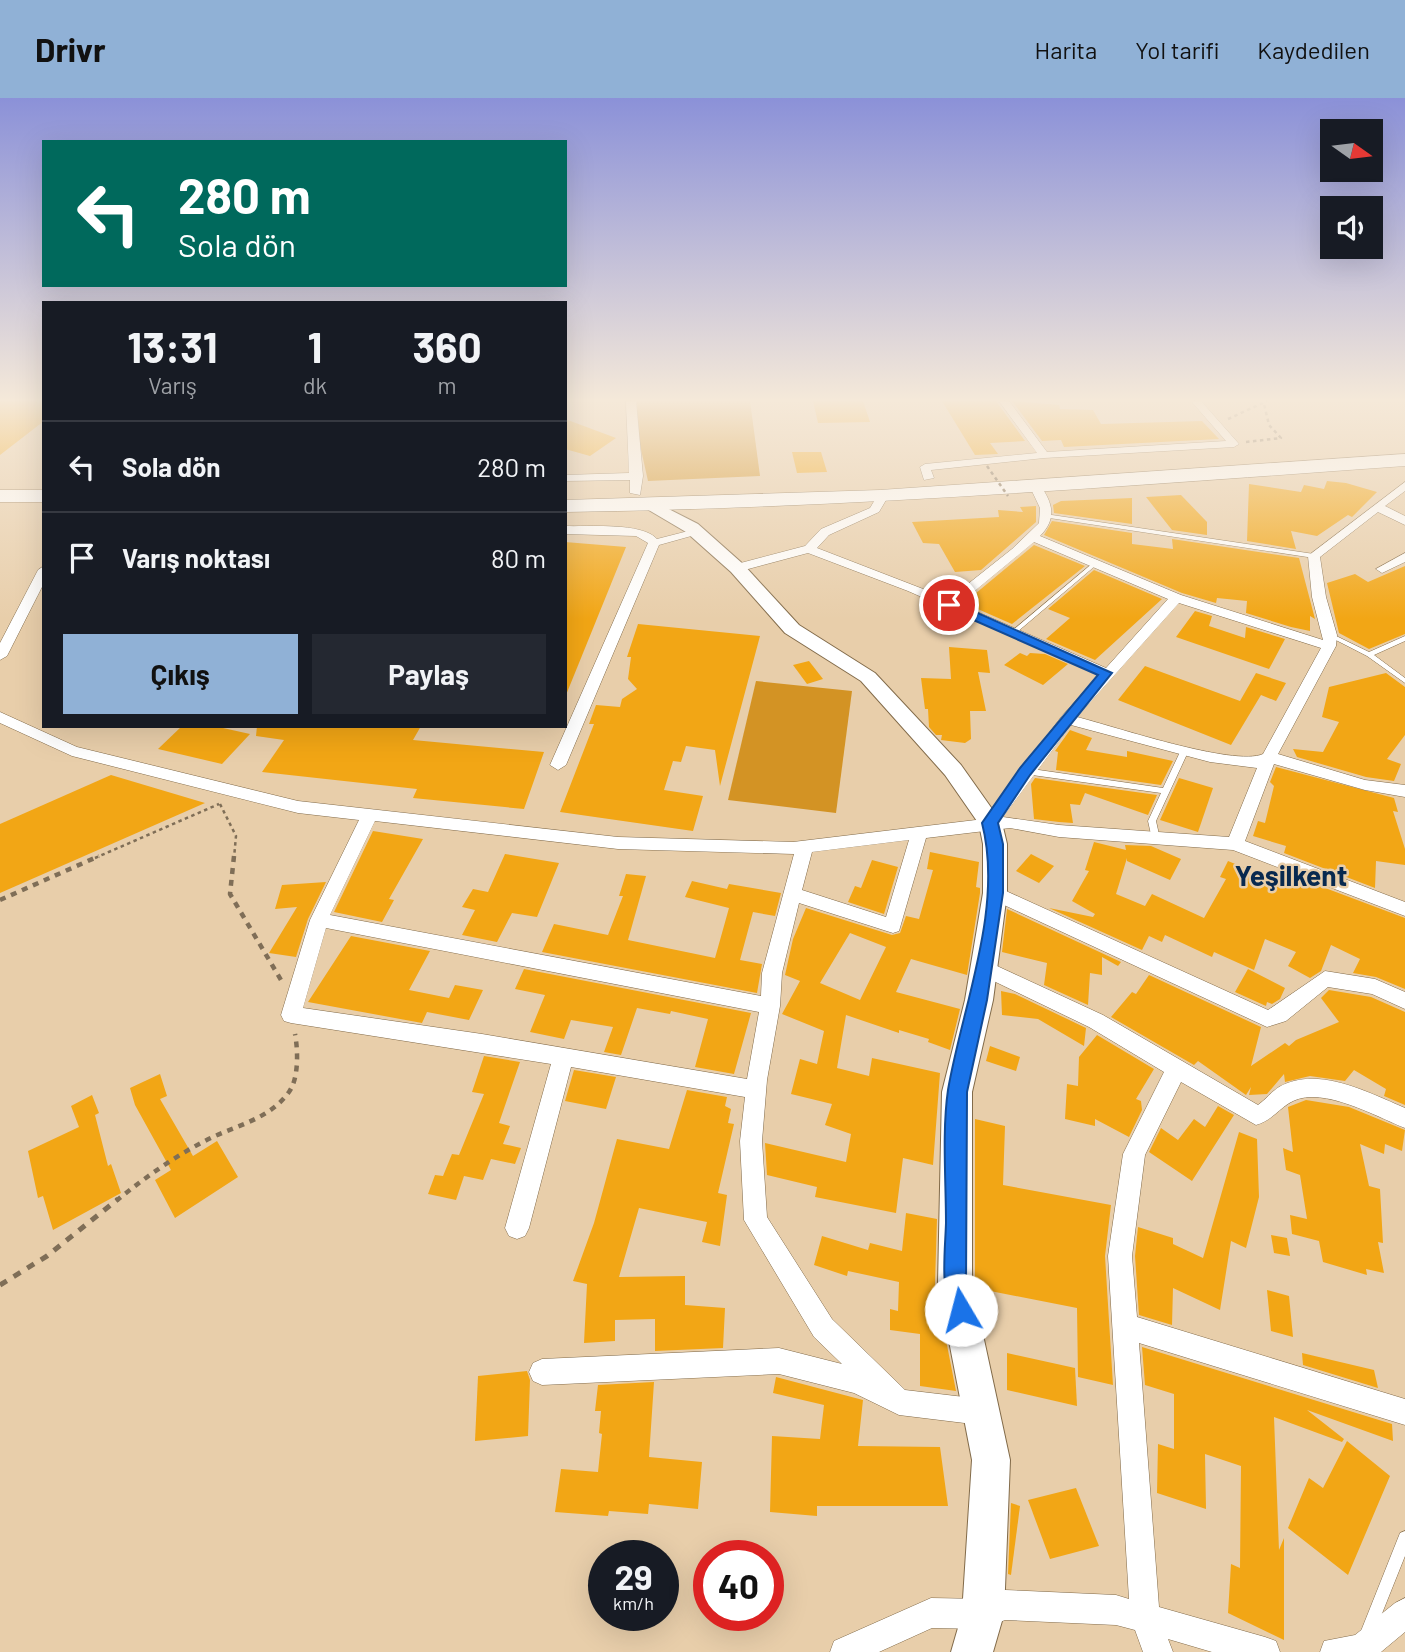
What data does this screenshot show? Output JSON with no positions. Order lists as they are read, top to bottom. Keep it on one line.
{"districts":["Yeşilkent"],"north":"right","page":{"header":"Drivr","nav":["Harita","Yol tarifi","Kaydedilen"],"turn":["280 m","Sola dön"],"eta":["13:31","Varış","1","dk","360","m"],"list":[{"name":"Sola dön","value":"280 m"},{"name":"Varış noktası","value":"80 m"}],"buttons":["Çıkış","Paylaş"],"speed":"29 km/h","limit":"40"}}
